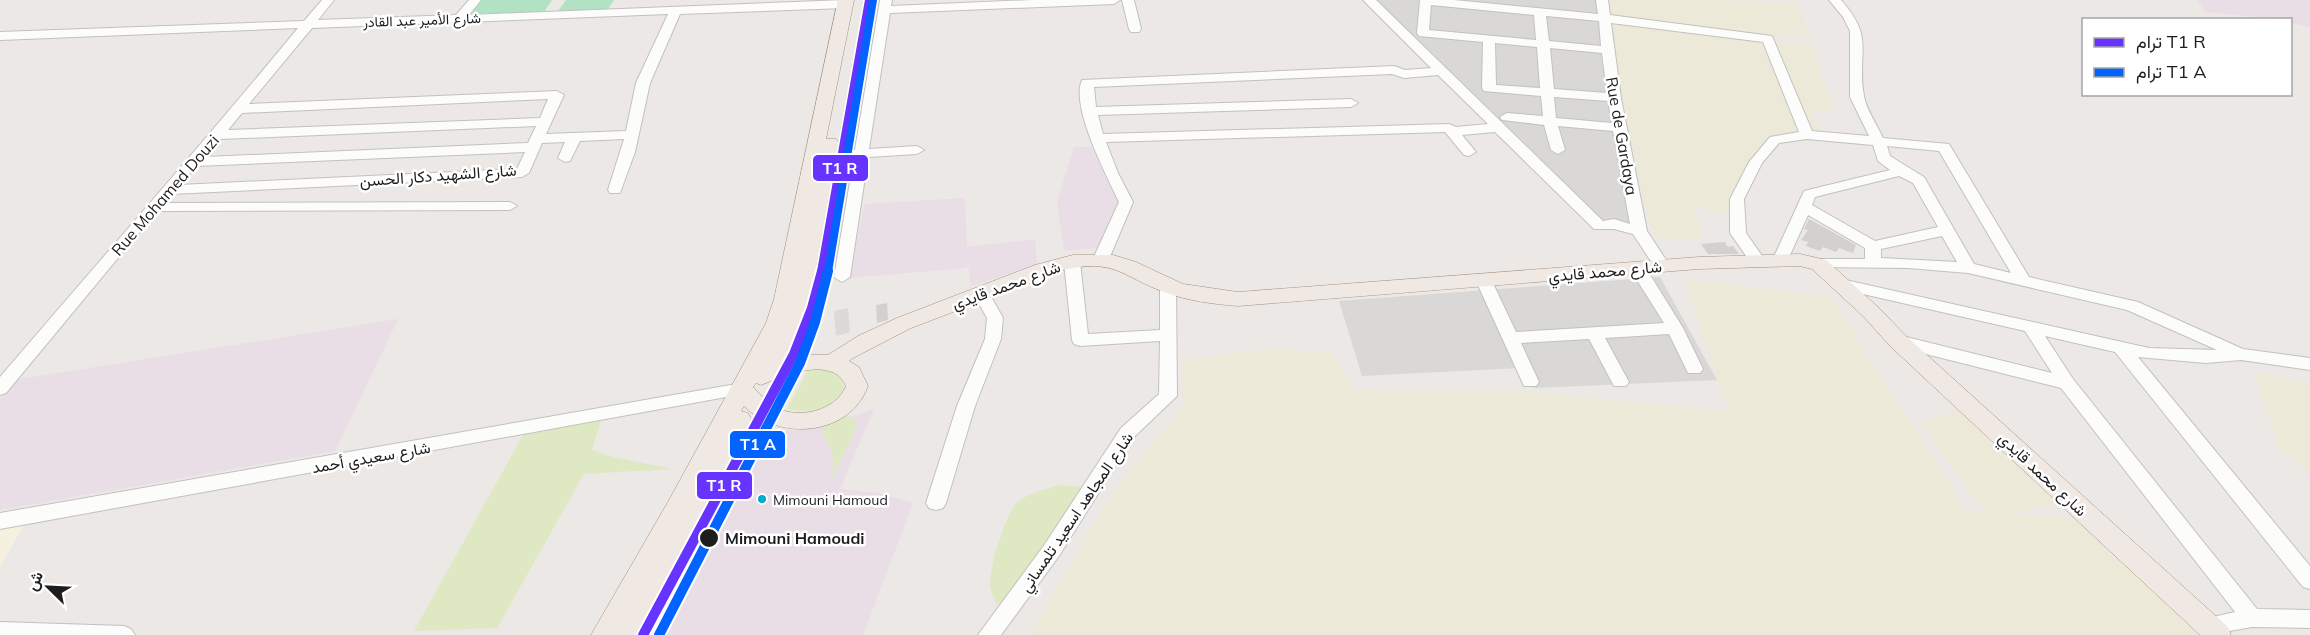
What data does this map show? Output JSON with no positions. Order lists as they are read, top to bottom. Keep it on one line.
{"streets":{"main road":["شارع محمد قايدي"],"street":["شارع الأمير عبد القادر","Rue de Gardaya","شارع الشهيد دكار الحسن","Rue Mohamed Douzi","شارع سعيدي أحمد","شارع المجاهد اسعيد تلمساني"]},"crossings":[["شارع الأمير عبد القادر","Rue Mohamed Douzi"],["Rue de Gardaya","شارع محمد قايدي"],["شارع الشهيد دكار الحسن","Rue Mohamed Douzi"],["شارع محمد قايدي","شارع المجاهد اسعيد تلمساني"]],"places":["Mimouni Hamoud","Mimouni Hamoudi"],"legend":["ترام T1 R","ترام T1 A"],"north":"top left"}
